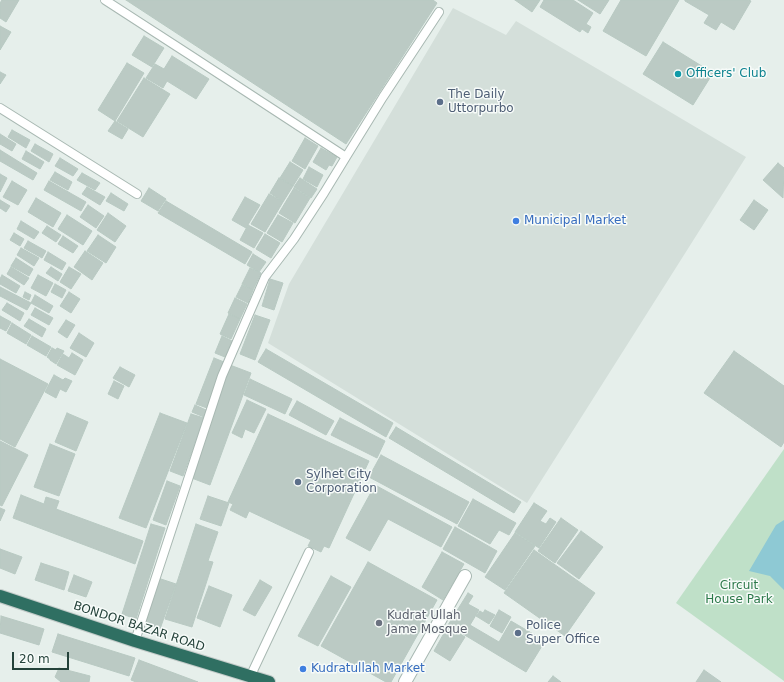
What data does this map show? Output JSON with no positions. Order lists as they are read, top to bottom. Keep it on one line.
{"streets":{"highway":["BONDOR BAZAR ROAD"]},"parks":["Circuit House Park"],"places":["Officers' Club","The Daily Uttorpurbo","Municipal Market","Sylhet City Corporation","Kudrat Ullah Jame Mosque","Police Super Office","Kudratullah Market"],"scale_bar":"20 m"}
